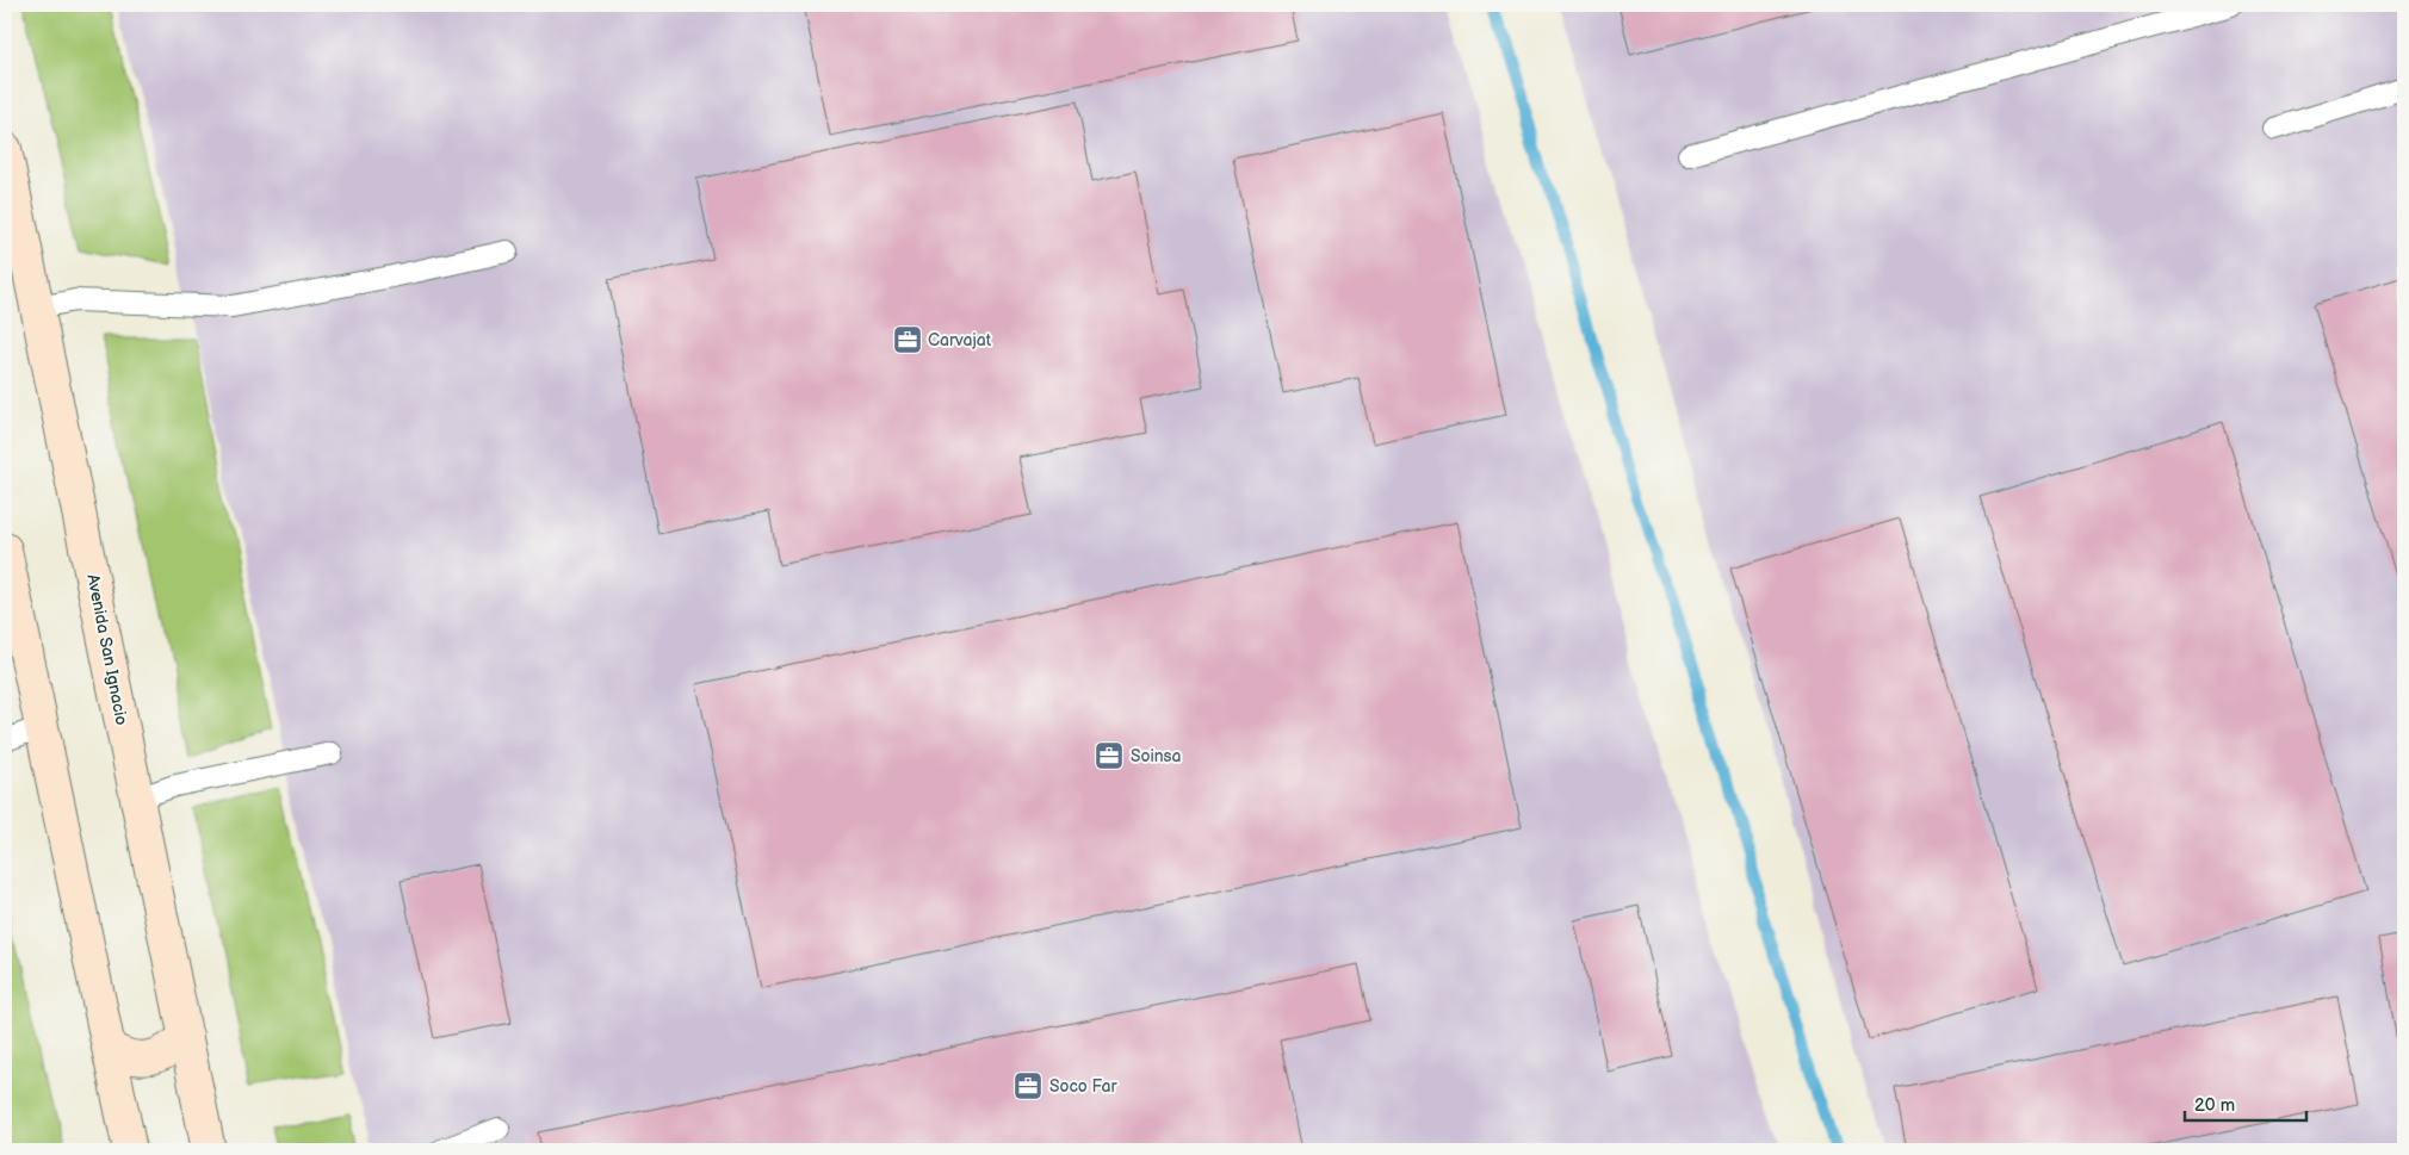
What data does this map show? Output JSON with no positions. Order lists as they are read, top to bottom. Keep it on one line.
{"streets":{"main road":["Avenida San Ignacio"]},"places":{"office":["Carvajat","Soinsa","Soco Far"]},"scale_bar":"20 m"}
